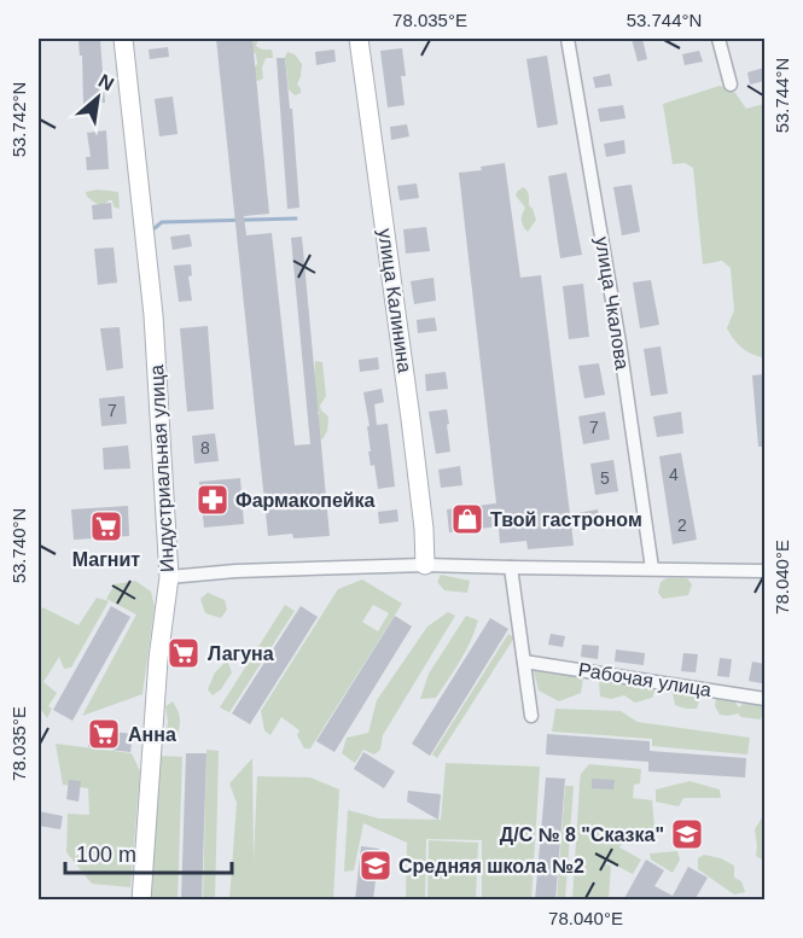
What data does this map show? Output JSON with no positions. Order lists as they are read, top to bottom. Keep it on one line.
{"streets":{"street":["улица Калинина","улица Чкалова","Индустриальная улица","Рабочая улица"]},"places":{"pharmacy":["Фармакопейка"],"shop":["Твой гастроном"],"supermarket":["Магнит","Лагуна","Анна"],"school or university":["Д/С № 8 \"Сказка\"","Средняя школа №2"]},"house_numbers":["7","7","8","4","5","2"],"scale_bar":"100 m","north":"top right","coordinates":["78.035°E","53.744°N","53.742°N","53.740°N","78.040°E"]}
